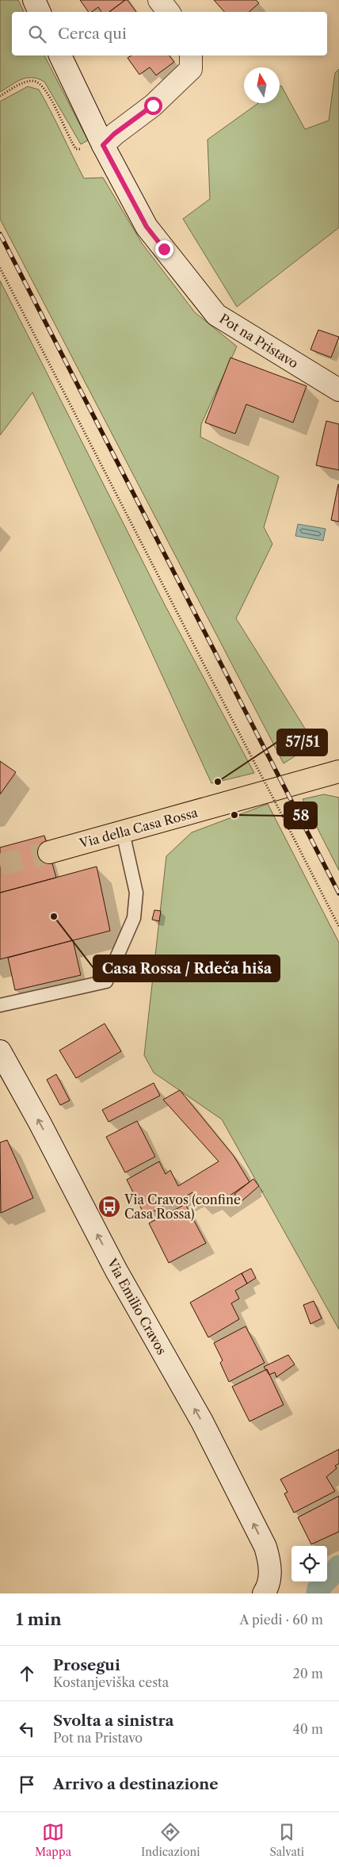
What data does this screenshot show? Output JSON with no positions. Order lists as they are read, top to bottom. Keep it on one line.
{"streets":{"main road":["Via della Casa Rossa"],"street":["Pot na Pristavo","Via Emilio Cravos"]},"one_way":["Via Emilio Cravos"],"places":{"other":["57/51","58","Casa Rossa / Rdeča hiša"],"bus stop":["Via Cravos (confine Casa Rossa)"]},"north":"top","page":{"search":"Cerca qui","heading":["1 min","A piedi · 60 m"],"list":[["Prosegui","Kostanjeviška cesta","20 m"],["Svolta a sinistra","Pot na Pristavo","40 m"],"Arrivo a destinazione"],"nav":["Mappa","Indicazioni","Salvati"]}}
